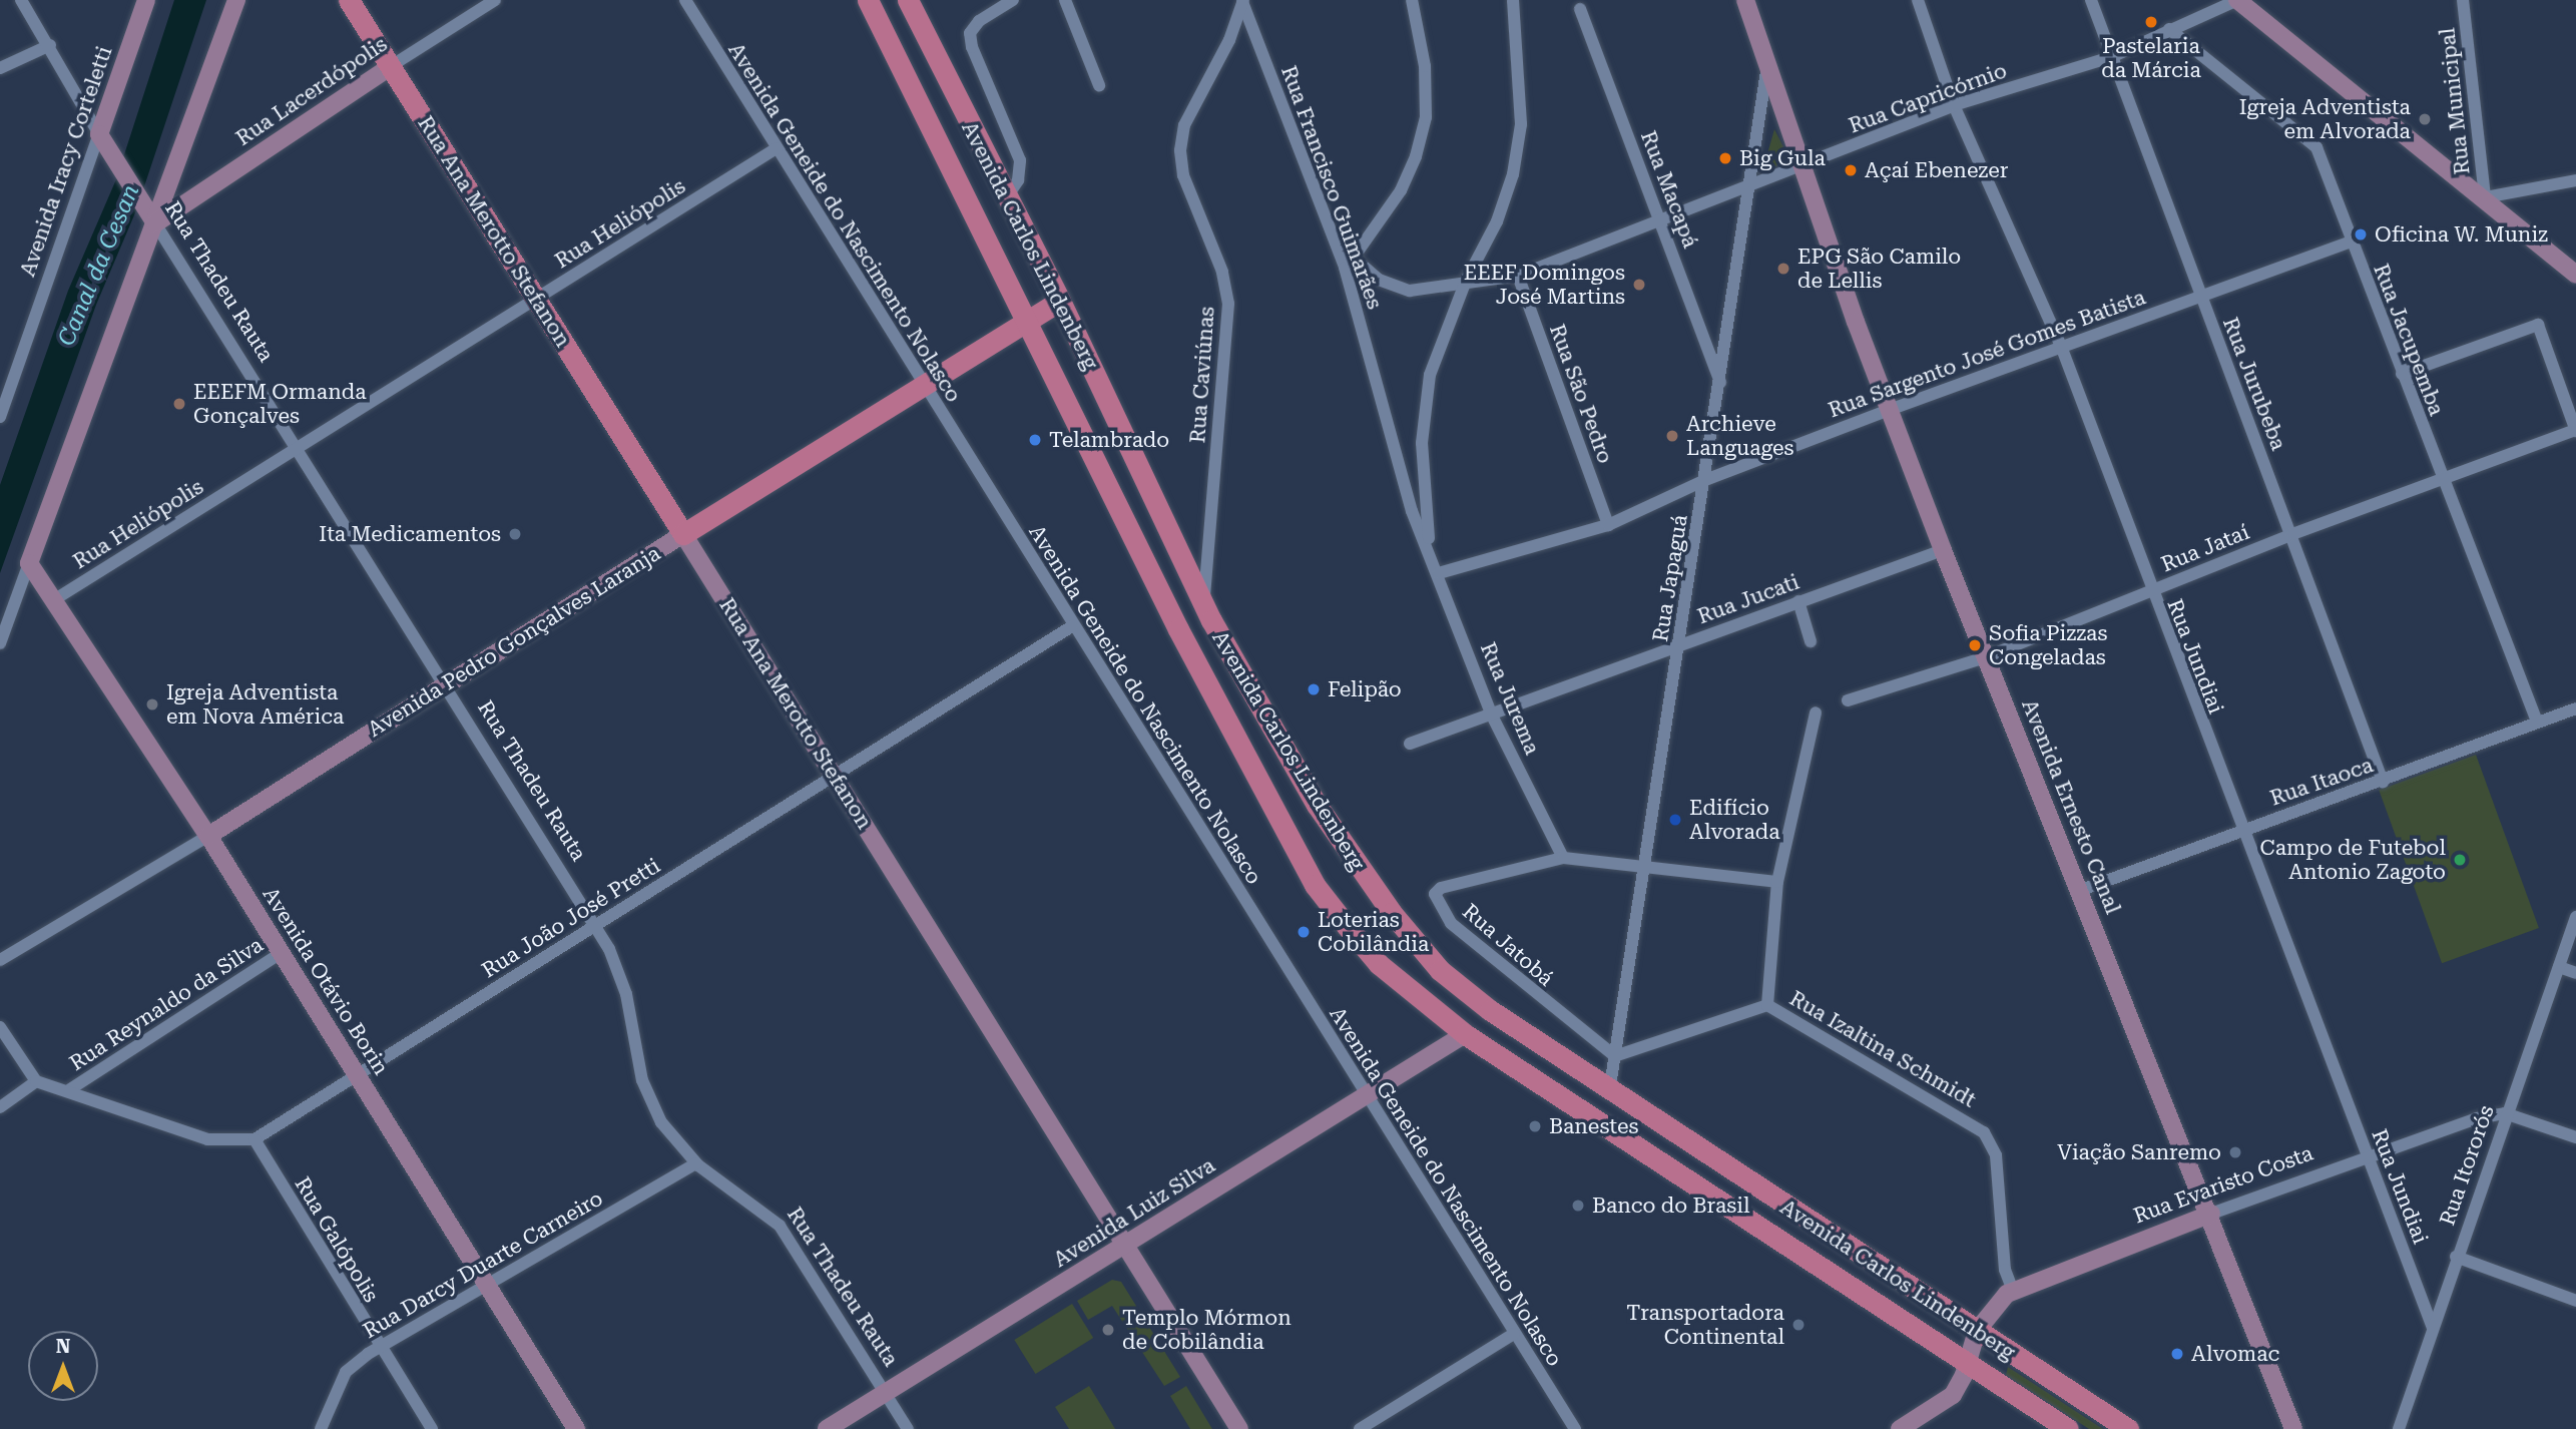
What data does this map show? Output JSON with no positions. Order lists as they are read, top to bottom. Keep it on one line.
{"streets":{"main road":["Rua Ana Merotto Stefanon","Avenida Carlos Lindenberg","Avenida Pedro Gonçalves Laranja"],"street":["Rua Lacerdópolis","Rua Capricórnio","Rua Municipal","Avenida Iracy Corteletti","Rua Francisco Guimarães","Rua Macapá","Avenida Geneide do Nascimento Nolasco","Rua Heliópolis","Rua Thadeu Rauta","Rua Jacupemba","Rua Sargento José Gomes Batista","Rua Caviúnas","Rua Jurubeba","Rua São Pedro","Rua Jataí","Rua Japaguá","Rua Jucati","Rua Jundiai","Rua Jurema","Rua Itaoca","Avenida Ernesto Canal","Rua João José Pretti","Rua Jatobá","Avenida Otávio Borin","Rua Reynaldo da Silva","Rua Izaltina Schmidt","Rua Itororós","Rua Evaristo Costa","Avenida Luiz Silva","Rua Galópolis","Rua Darcy Duarte Carneiro"]},"crossings":[["Rua Lacerdópolis","Rua Ana Merotto Stefanon"],["Rua Lacerdópolis","Rua Thadeu Rauta"],["Rua Capricórnio","Rua Macapá"],["Rua Capricórnio","Rua Jacupemba"],["Rua Capricórnio","Rua Jurubeba"],["Rua Capricórnio","Rua São Pedro"],["Rua Capricórnio","Rua Japaguá"],["Rua Capricórnio","Rua Jundiai"],["Rua Capricórnio","Rua Jurema"],["Rua Capricórnio","Avenida Ernesto Canal"],["Avenida Iracy Corteletti","Rua Thadeu Rauta"],["Rua Francisco Guimarães","Rua Caviúnas"],["Rua Francisco Guimarães","Rua Jurema"],["Rua Macapá","Rua Japaguá"],["Avenida Geneide do Nascimento Nolasco","Rua Heliópolis"],["Avenida Geneide do Nascimento Nolasco","Avenida Pedro Gonçalves Laranja"],["Avenida Geneide do Nascimento Nolasco","Rua João José Pretti"],["Avenida Geneide do Nascimento Nolasco","Avenida Luiz Silva"],["Rua Heliópolis","Rua Ana Merotto Stefanon"],["Rua Heliópolis","Rua Thadeu Rauta"],["Rua Heliópolis","Avenida Otávio Borin"],["Rua Ana Merotto Stefanon","Avenida Pedro Gonçalves Laranja"],["Rua Ana Merotto Stefanon","Rua João José Pretti"],["Rua Ana Merotto Stefanon","Avenida Luiz Silva"],["Avenida Carlos Lindenberg","Rua Caviúnas"],["Avenida Carlos Lindenberg","Rua Japaguá"],["Avenida Carlos Lindenberg","Avenida Pedro Gonçalves Laranja"],["Avenida Carlos Lindenberg","Rua Evaristo Costa"],["Avenida Carlos Lindenberg","Avenida Luiz Silva"],["Rua Thadeu Rauta","Avenida Pedro Gonçalves Laranja"],["Rua Thadeu Rauta","Rua João José Pretti"],["Rua Thadeu Rauta","Avenida Luiz Silva"],["Rua Thadeu Rauta","Rua Darcy Duarte Carneiro"],["Rua Jacupemba","Rua Sargento José Gomes Batista"],["Rua Jacupemba","Rua Jataí"],["Rua Jacupemba","Rua Itaoca"],["Rua Sargento José Gomes Batista","Rua Jurubeba"],["Rua Sargento José Gomes Batista","Rua São Pedro"],["Rua Sargento José Gomes Batista","Rua Japaguá"],["Rua Sargento José Gomes Batista","Rua Jundiai"],["Rua Sargento José Gomes Batista","Rua Jurema"],["Rua Sargento José Gomes Batista","Avenida Ernesto Canal"],["Rua Jurubeba","Rua Jataí"],["Rua Jurubeba","Rua Itaoca"],["Rua Jataí","Rua Jundiai"],["Rua Jataí","Avenida Ernesto Canal"],["Rua Japaguá","Rua Jucati"],["Rua Japaguá","Avenida Ernesto Canal"],["Rua Japaguá","Rua Jatobá"],["Rua Jucati","Rua Jurema"],["Rua Jucati","Avenida Ernesto Canal"],["Avenida Pedro Gonçalves Laranja","Avenida Otávio Borin"],["Rua Jundiai","Rua Itaoca"],["Rua Jundiai","Rua Itororós"],["Rua Jundiai","Rua Evaristo Costa"],["Rua Jurema","Rua Jatobá"],["Rua Itaoca","Avenida Ernesto Canal"],["Avenida Ernesto Canal","Rua Evaristo Costa"],["Rua João José Pretti","Avenida Otávio Borin"],["Rua João José Pretti","Rua Galópolis"],["Rua Jatobá","Rua Izaltina Schmidt"],["Avenida Otávio Borin","Rua Reynaldo da Silva"],["Avenida Otávio Borin","Rua Darcy Duarte Carneiro"],["Rua Izaltina Schmidt","Rua Evaristo Costa"],["Rua Itororós","Rua Evaristo Costa"],["Rua Galópolis","Rua Darcy Duarte Carneiro"]],"water":["Canal da Cesan"],"places":["Pastelaria da Márcia","Igreja Adventista em Alvorada","Big Gula","Açaí Ebenezer","Oficina W. Muniz","EPG São Camilo de Lellis","EEEF Domingos José Martins","EEEFM Ormanda Gonçalves","Archieve Languages","Telambrado","Ita Medicamentos","Sofia Pizzas Congeladas","Felipão","Igreja Adventista em Nova América","Edifício Alvorada","Campo de Futebol Antonio Zagoto","Loterias Cobilândia","Banestes","Viação Sanremo","Banco do Brasil","Transportadora Continental","Templo Mórmon de Cobilândia","Alvomac"],"north":"top"}
